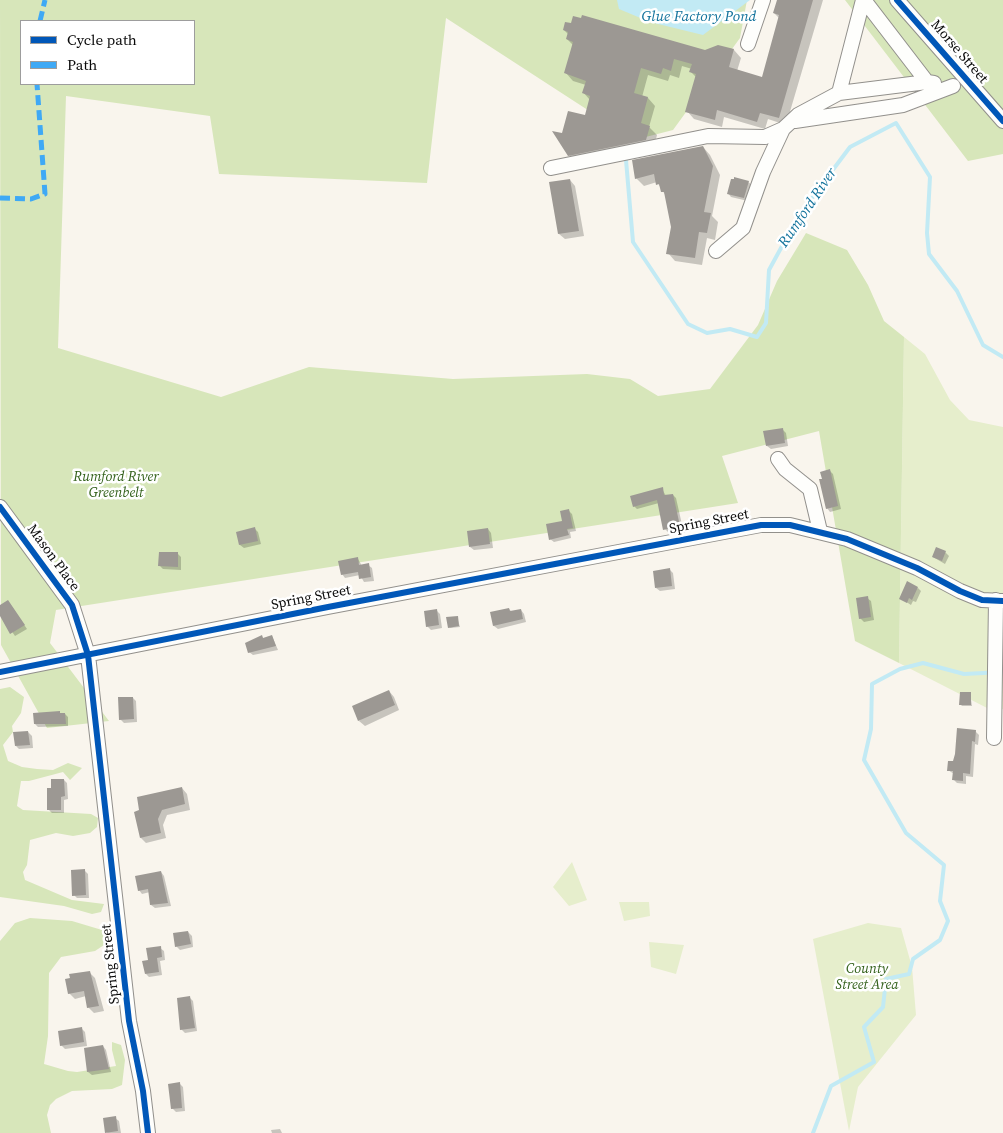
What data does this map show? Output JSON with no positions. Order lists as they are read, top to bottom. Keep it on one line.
{"streets":{"street":["Morse Street","Spring Street","Mason Place"]},"crossings":[["Spring Street","Mason Place"]],"water":["Glue Factory Pond","Rumford River"],"parks":["Rumford River Greenbelt","County Street Area"],"legend":["Cycle path","Path"]}
